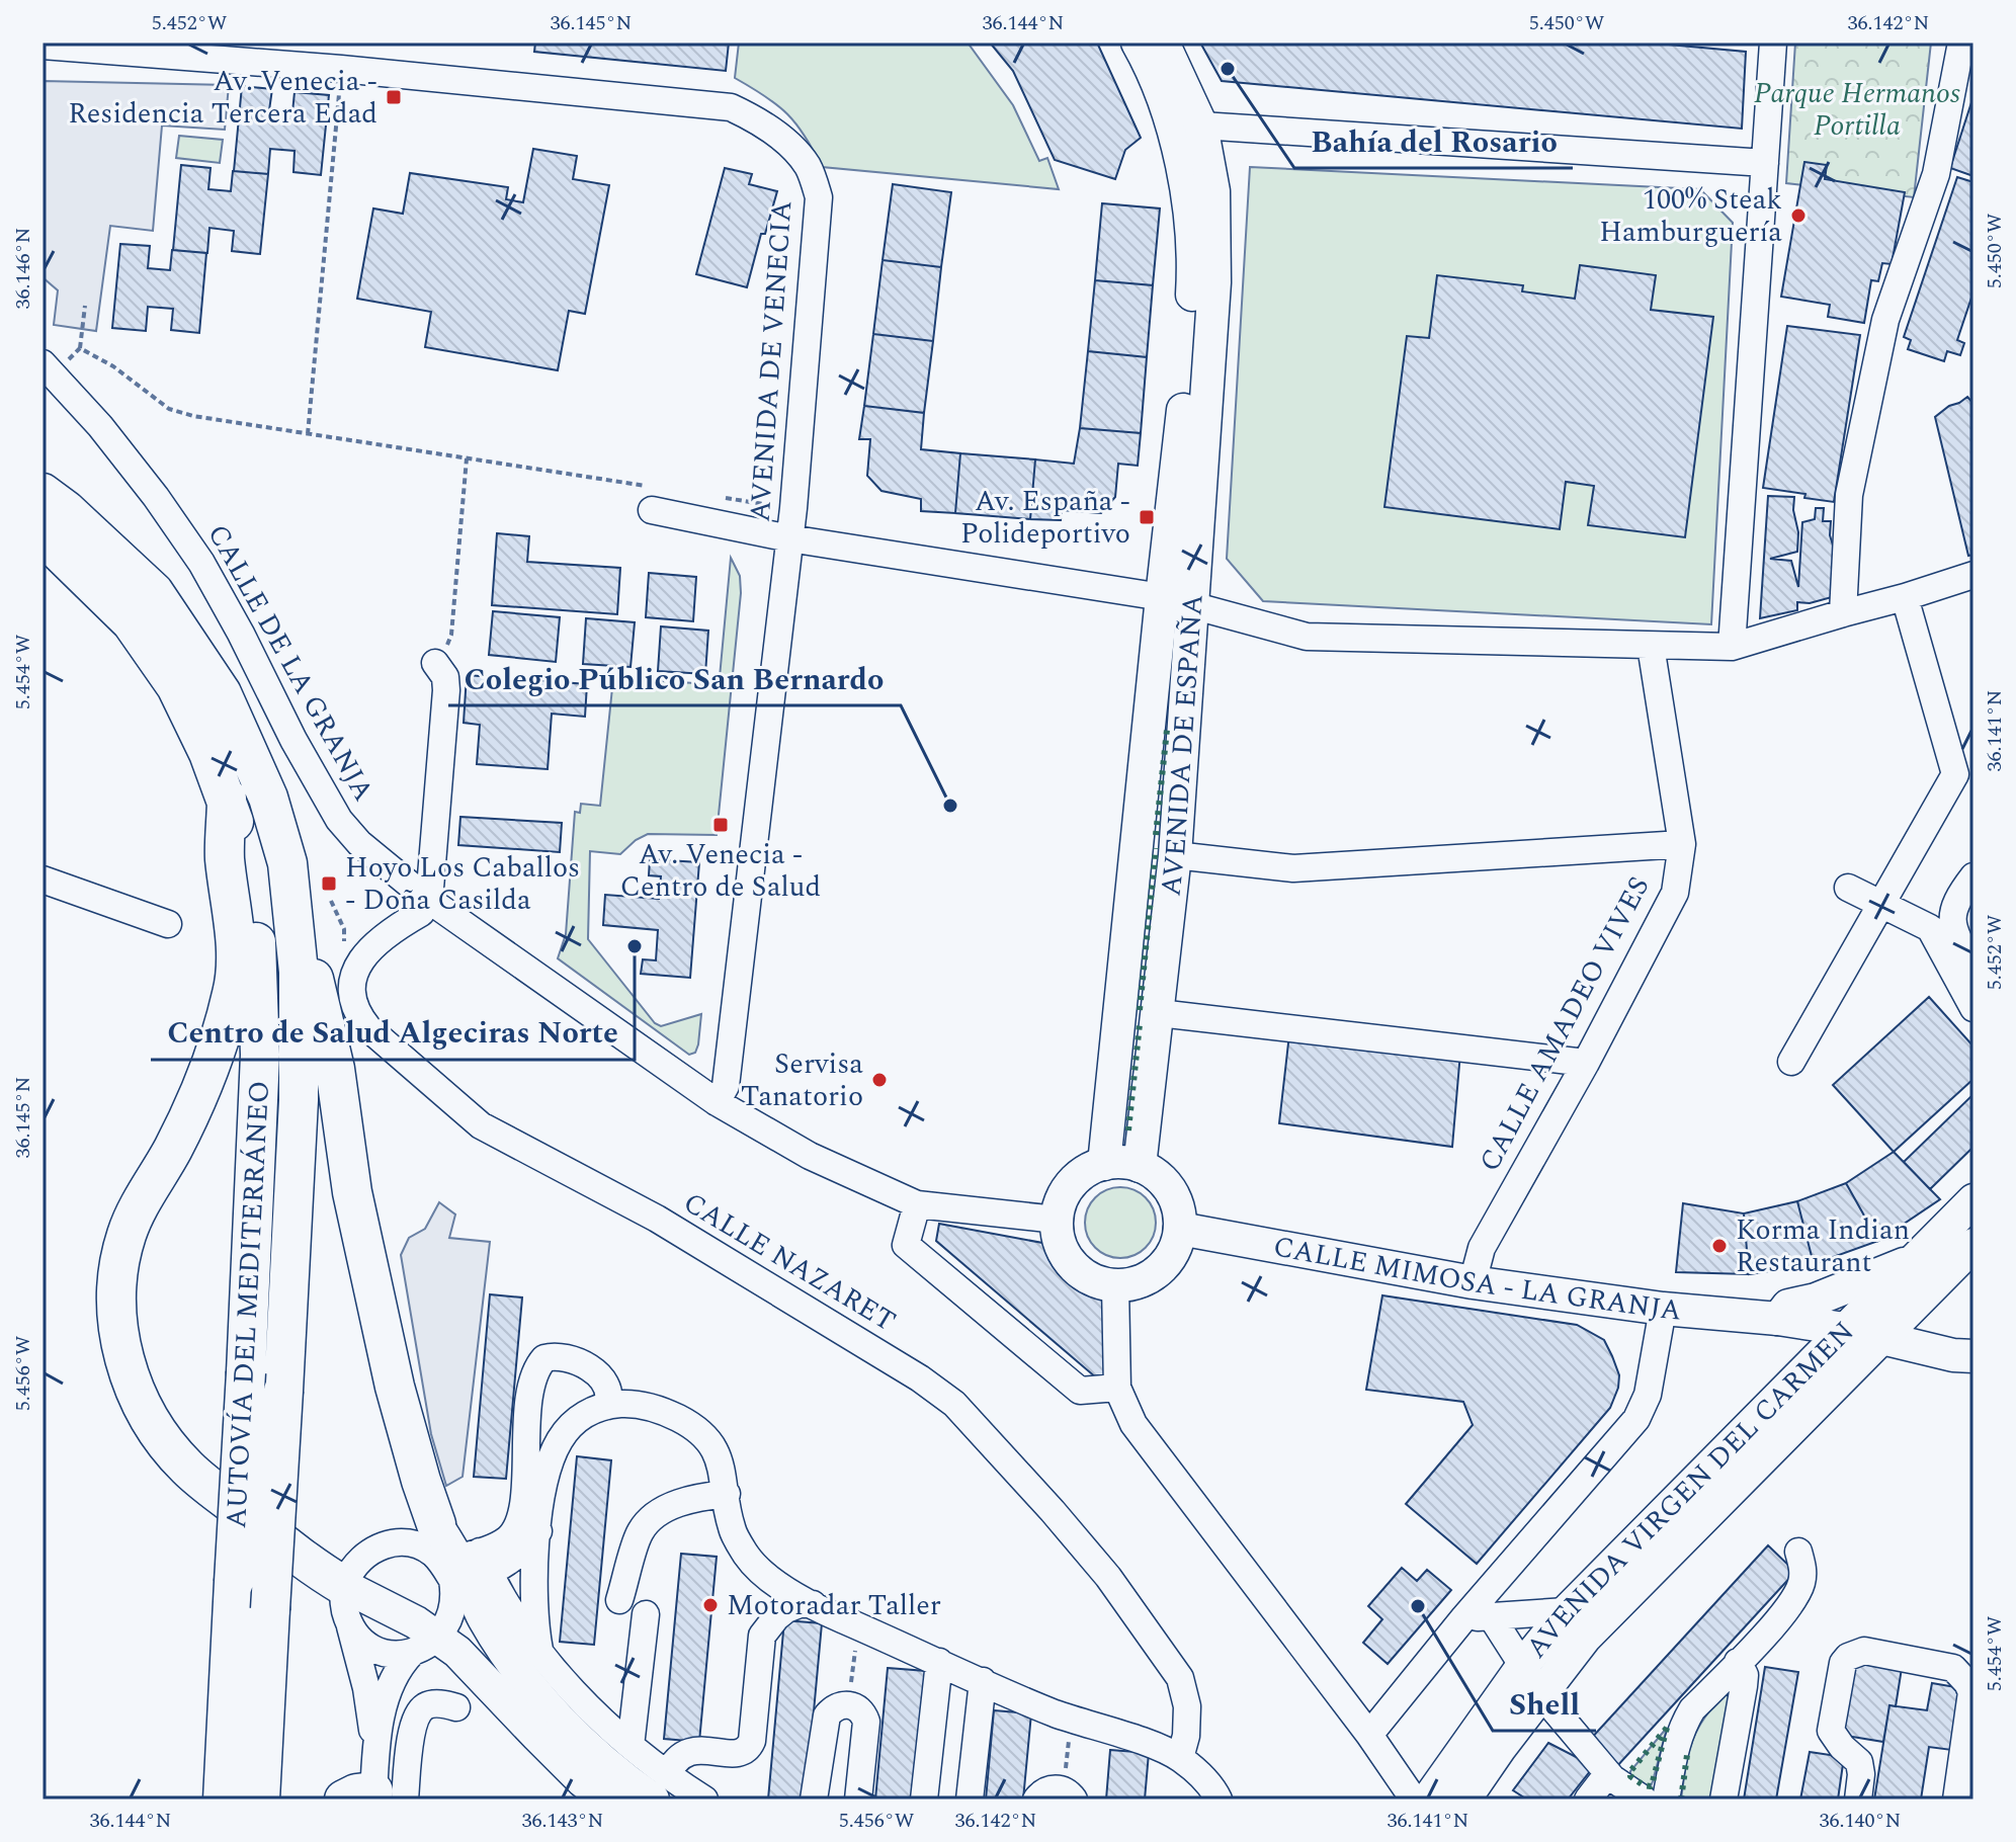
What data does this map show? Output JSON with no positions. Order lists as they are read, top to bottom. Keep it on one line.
{"streets":{"highway":["AUTOVÍA DEL MEDITERRÁNEO"],"main road":["AVENIDA DE ESPAÑA","CALLE MIMOSA - LA GRANJA","AVENIDA VIRGEN DEL CARMEN"],"street":["AVENIDA DE VENECIA","CALLE DE LA GRANJA","CALLE AMADEO VIVES","CALLE NAZARET"]},"crossings":[["AVENIDA DE VENECIA","CALLE DE LA GRANJA"],["CALLE DE LA GRANJA","AVENIDA DE ESPAÑA"],["CALLE DE LA GRANJA","CALLE MIMOSA - LA GRANJA"],["AVENIDA DE ESPAÑA","CALLE MIMOSA - LA GRANJA"],["CALLE AMADEO VIVES","CALLE MIMOSA - LA GRANJA"],["CALLE MIMOSA - LA GRANJA","AVENIDA VIRGEN DEL CARMEN"]],"parks":["Parque Hermanos Portilla"],"places":{"other":["Bahía del Rosario","100% Steak Hamburguería","Colegio Público San Bernardo","Centro de Salud Algeciras Norte","Servisa Tanatorio","Korma Indian Restaurant","Motoradar Taller","Shell"],"transit":["Av. Venecia - Residencia Tercera Edad","Av. España - Polideportivo","Av. Venecia - Centro de Salud","Hoyo Los Caballos - Doña Casilda"]},"coordinates":["5.452°W","36.145°N","36.144°N","5.450°W","36.142°N","36.146°N","5.454°W","36.141°N","5.456°W","36.143°N","36.140°N"]}
